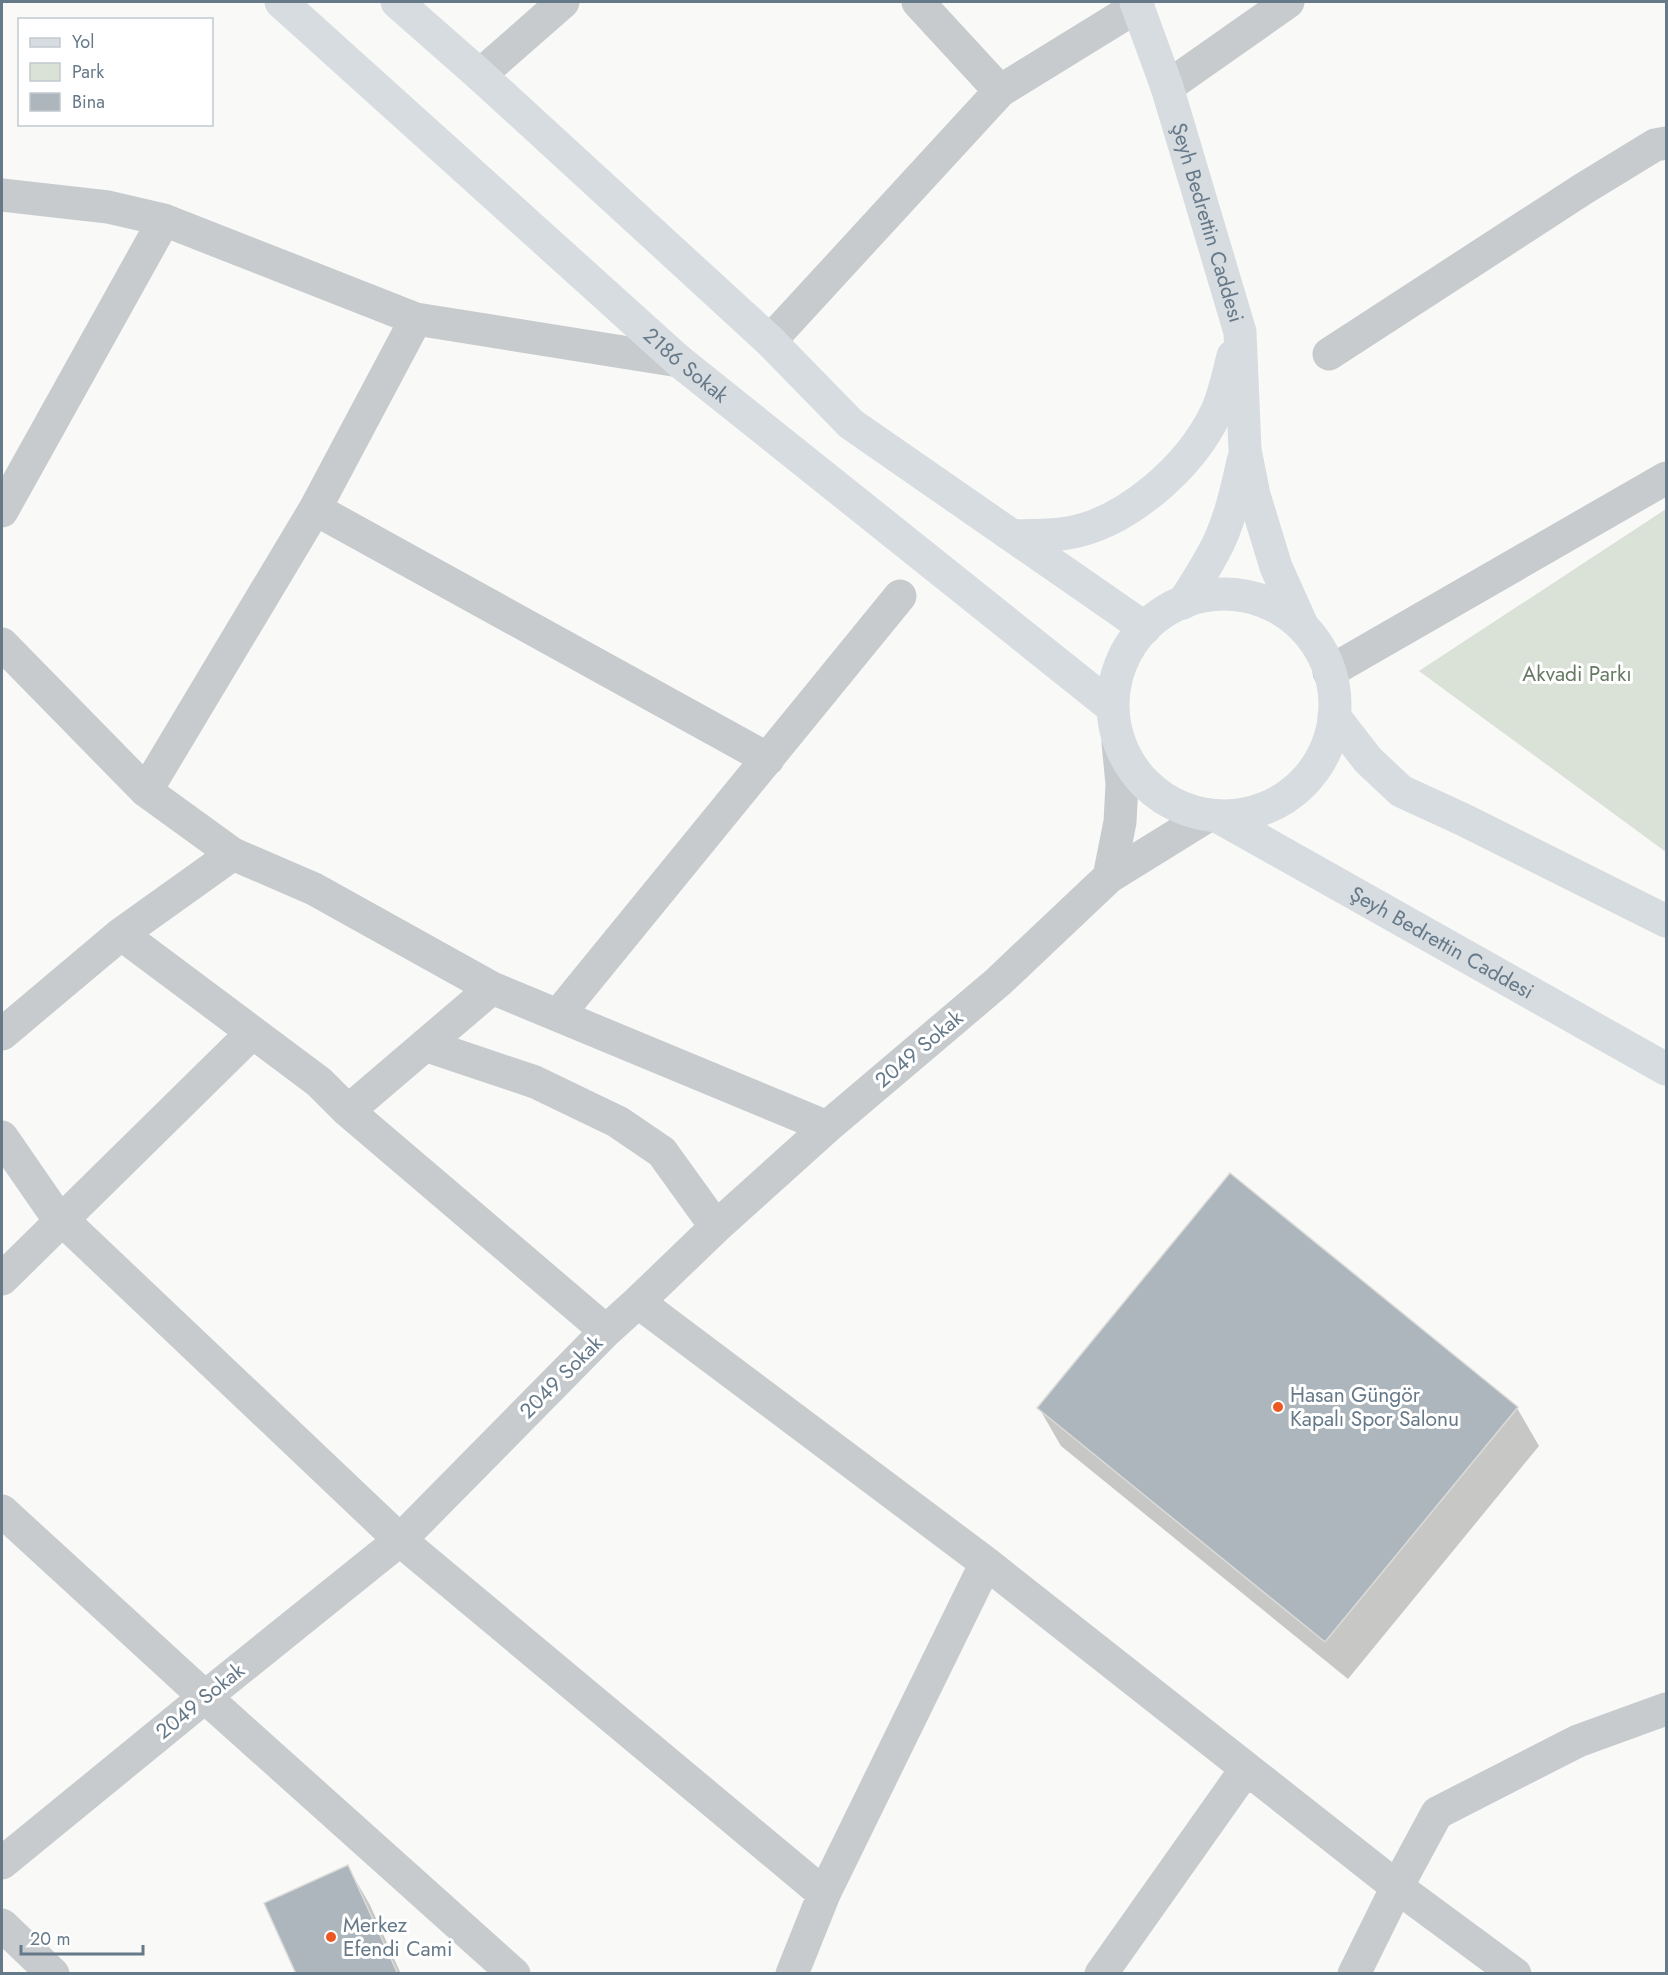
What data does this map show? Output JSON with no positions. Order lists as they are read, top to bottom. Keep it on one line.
{"streets":{"main road":["Şeyh Bedrettin Caddesi","2186 Sokak"],"street":["2049 Sokak"]},"crossings":[["Şeyh Bedrettin Caddesi","2049 Sokak"]],"parks":["Akvadi Parkı"],"places":["Hasan Güngör Kapalı Spor Salonu","Merkez Efendi Cami"],"legend":["Yol","Park","Bina"],"scale_bar":"20 m"}
